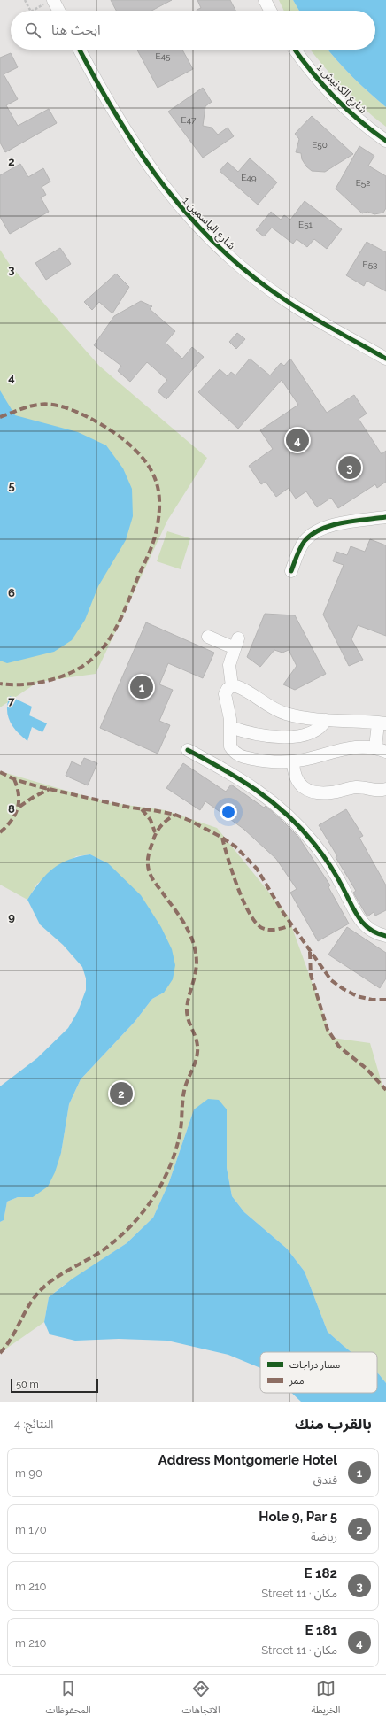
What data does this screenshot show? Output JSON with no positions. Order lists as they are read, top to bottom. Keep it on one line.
{"streets":{"street":["شارع الكرنيش 1","شارع الياسمين 1"]},"house_numbers":["E45","E47","E50","E49","E52","E51","E53"],"legend":["مسار دراجات","ممر"],"scale_bar":"50 m","page":{"search":"ابحث هنا","pins":["4","3","1","2"],"scale":"50 m","heading":["بالقرب منك","النتائج: 4"],"list":[{"mark":"1","name":"Address Montgomerie Hotel","note":"فندق","value":"90 m"},{"mark":"2","name":"Hole 9, Par 5","note":"رياضة","value":"170 m"},{"mark":"3","name":"E 182","note":"مكان · 11 Street","value":"210 m"},{"mark":"4","name":"E 181","note":"مكان · 11 Street","value":"210 m"}],"nav":["الخريطة","الاتجاهات","المحفوظات"]},"grid":{"rows":["2","3","4","5","6","7","8","9"]}}
